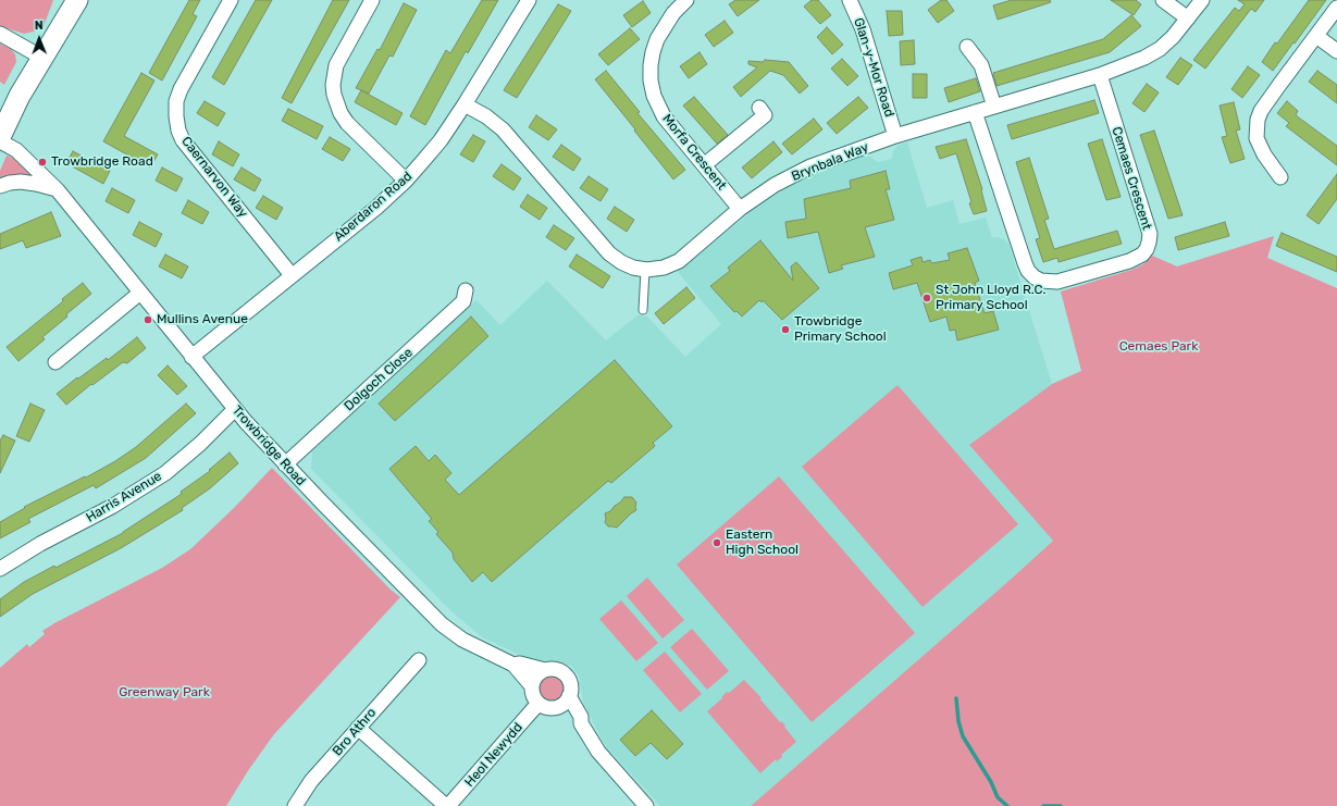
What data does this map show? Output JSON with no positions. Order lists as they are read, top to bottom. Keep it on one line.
{"streets":{"street":["Glan-y-Mor Road","Morfa Crescent","Brynbala Way","Caernarvon Way","Cemaes Crescent","Aberdaron Road","Dolgoch Close","Trowbridge Road","Harris Avenue","Bro Athro","Heol Newydd"]},"crossings":[["Glan-y-Mor Road","Brynbala Way"],["Morfa Crescent","Brynbala Way"],["Brynbala Way","Cemaes Crescent"],["Brynbala Way","Aberdaron Road"],["Caernarvon Way","Aberdaron Road"],["Aberdaron Road","Trowbridge Road"],["Dolgoch Close","Trowbridge Road"],["Trowbridge Road","Harris Avenue"],["Trowbridge Road","Heol Newydd"],["Bro Athro","Heol Newydd"]],"parks":["Cemaes Park","Greenway Park"],"places":["Trowbridge Road","St John Lloyd R.C. Primary School","Mullins Avenue","Trowbridge Primary School","Eastern High School"],"north":"top"}
